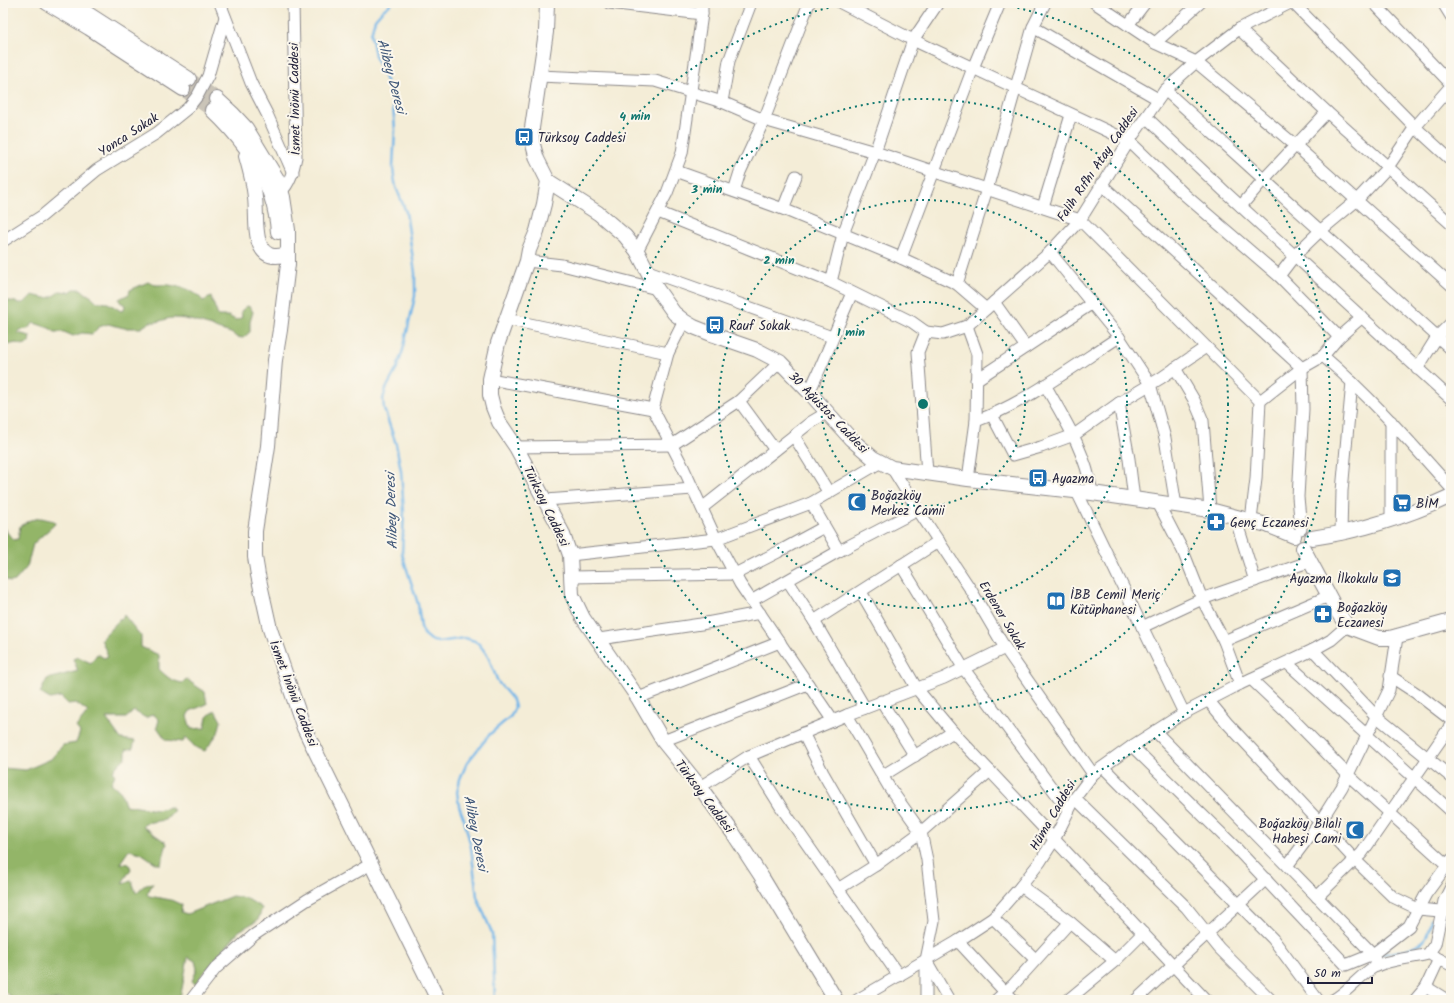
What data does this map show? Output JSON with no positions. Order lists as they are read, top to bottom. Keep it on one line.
{"streets":{"main road":["İsmet İnönü Caddesi","30 Ağustos Caddesi","Türksoy Caddesi"],"street":["Yonca Sokak","Falih Rıfhı Atay Caddesi","Erdener Sokak","Hüma Caddesi"]},"crossings":[["30 Ağustos Caddesi","Türksoy Caddesi"],["30 Ağustos Caddesi","Erdener Sokak"],["Erdener Sokak","Hüma Caddesi"]],"water":["Alibey Deresi"],"places":{"bus stop":["Türksoy Caddesi","Rauf Sokak","Ayazma"],"mosque":["Boğazköy Merkez Camii","Boğazköy Bilali Habeşi Cami"],"supermarket":["BİM"],"pharmacy":["Genç Eczanesi","Boğazköy Eczanesi"],"school or university":["Ayazma İlkokulu"],"library":["İBB Cemil Meriç Kütüphanesi"]},"scale_bar":"50 m","rings":["4 min","3 min","2 min","1 min"]}
